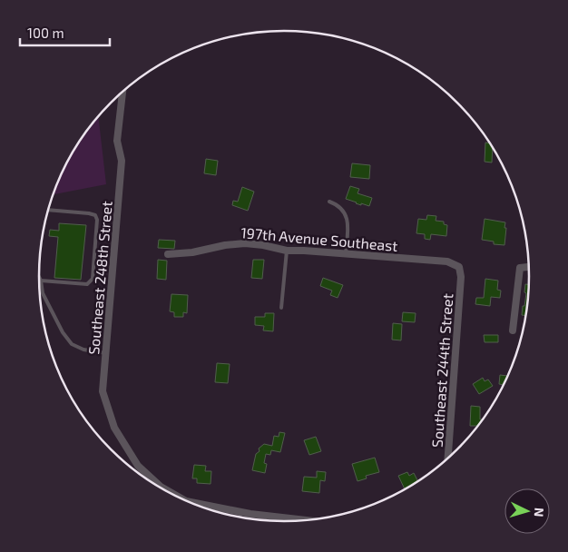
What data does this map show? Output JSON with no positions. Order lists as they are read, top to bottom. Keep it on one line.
{"streets":{"street":["197th Avenue Southeast","Southeast 248th Street","Southeast 244th Street"]},"crossings":[["197th Avenue Southeast","Southeast 244th Street"]],"scale_bar":"100 m","north":"right"}
